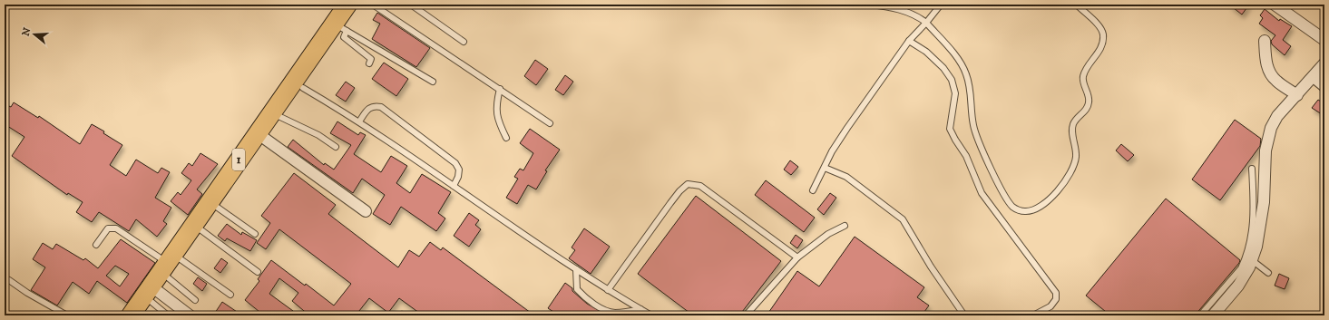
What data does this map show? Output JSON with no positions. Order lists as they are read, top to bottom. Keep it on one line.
{"streets":{"highway":["1"]},"north":"left"}
